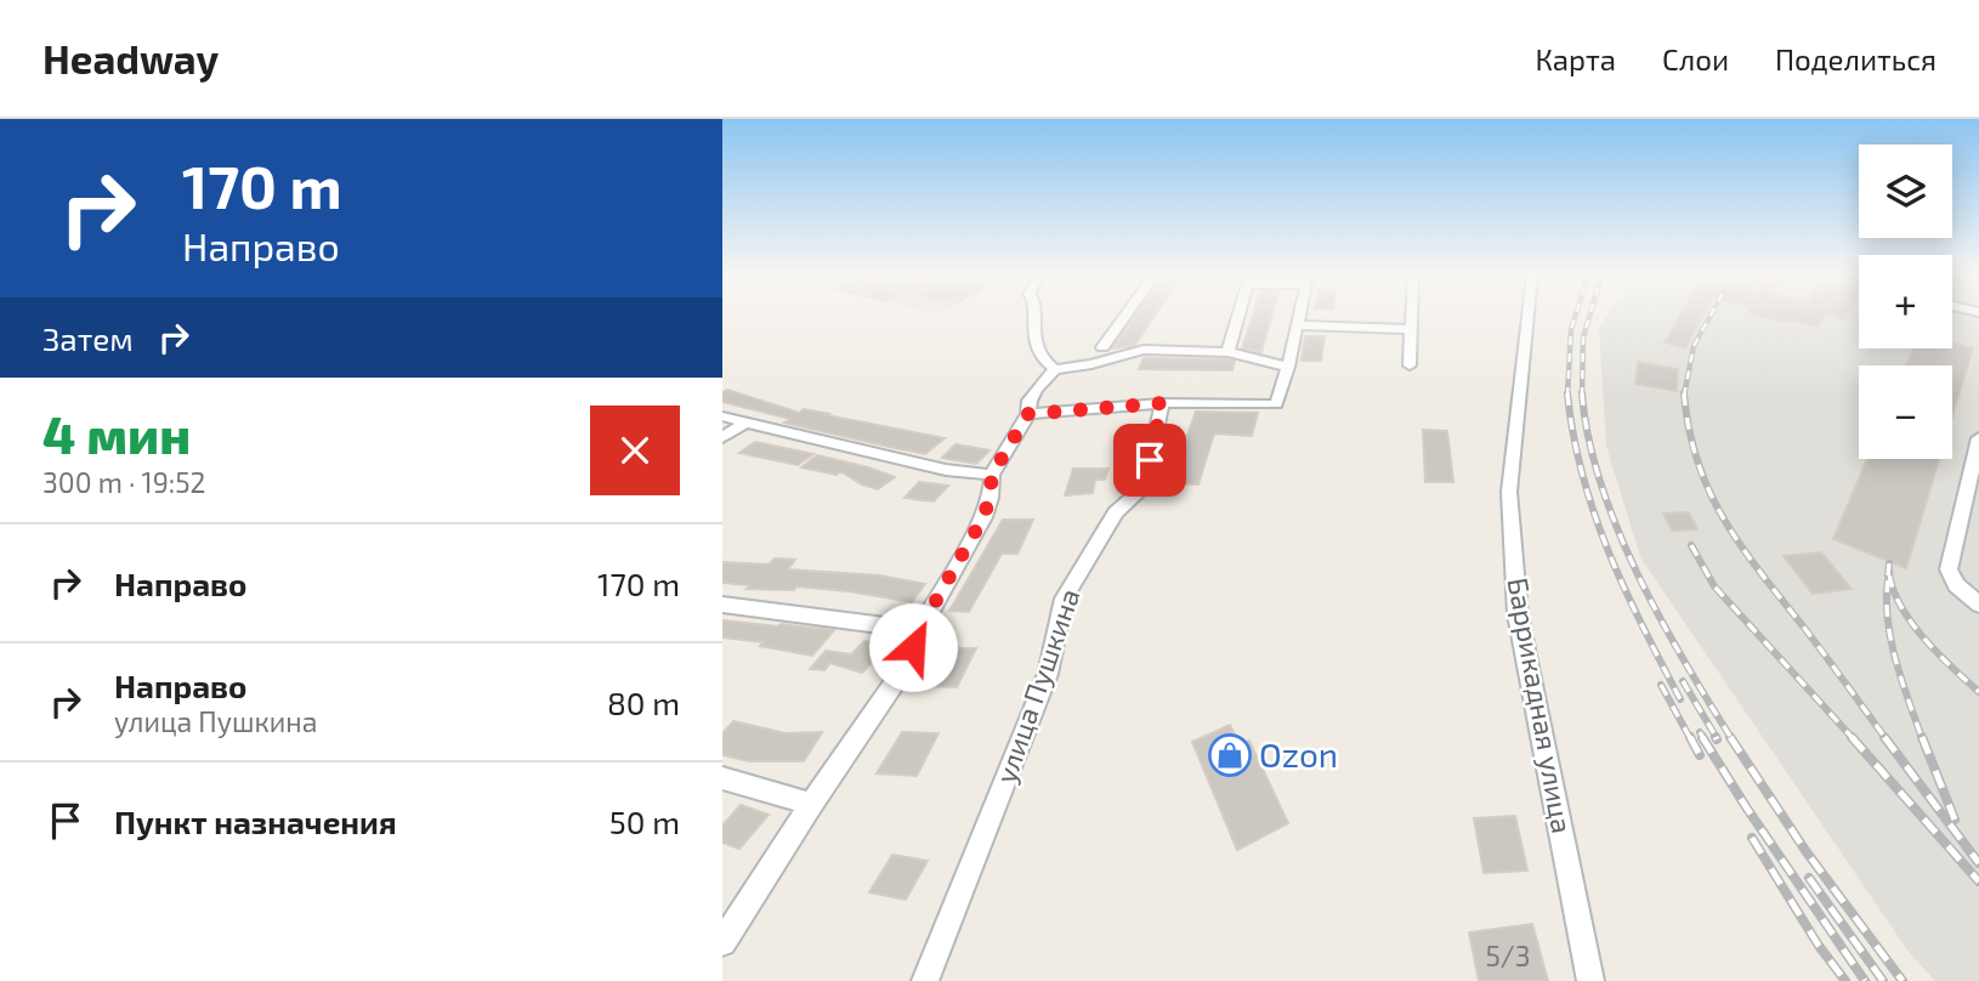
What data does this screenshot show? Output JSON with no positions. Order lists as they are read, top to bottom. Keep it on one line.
{"streets":{"street":["улица Пушкина","Баррикадная улица"]},"places":{"shop":["Ozon"]},"house_numbers":["5/3"],"page":{"header":"Headway","nav":["Карта","Слои","Поделиться"],"turn":["170 m","Направо"],"map_buttons":["+","−"],"then":"Затем","heading":["4 мин","300 m · 19:52"],"list":[{"name":"Направо","value":"170 m"},{"name":"Направо","note":"улица Пушкина","value":"80 m"},{"name":"Пункт назначения","value":"50 m"}]}}
